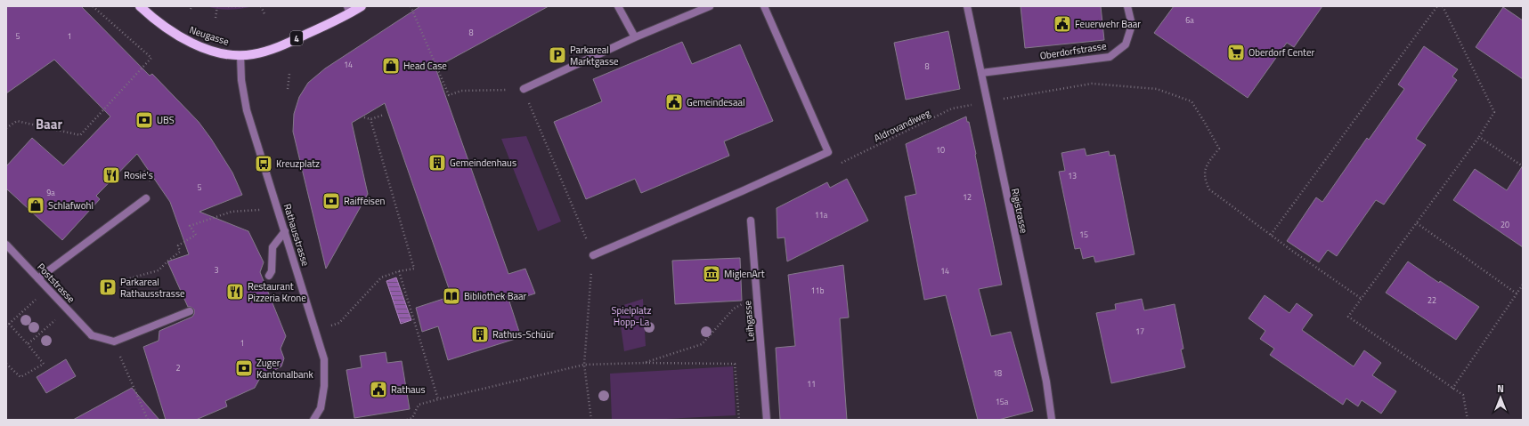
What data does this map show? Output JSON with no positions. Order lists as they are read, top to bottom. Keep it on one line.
{"streets":{"main road":["Neugasse","4"],"street":["Oberdorfstrasse","Rigistrasse","Rathausstrasse","Poststrasse","Leihgasse"],"path":["Aldrovandiweg"]},"crossings":[["Neugasse","4"],["Neugasse","Rathausstrasse"],["4","Rathausstrasse"],["Oberdorfstrasse","Rigistrasse"],["Aldrovandiweg","Rigistrasse"]],"districts":["Baar"],"parks":["Spielplatz Hopp-La"],"places":{"public building":["Feuerwehr Baar","Gemeindesaal","Rathaus"],"supermarket":["Oberdorf Center"],"parking":["Parkareal Marktgasse","Parkareal Rathausstrasse"],"shop":["Head Case","Schlafwohl"],"bank":["UBS","Raiffeisen","Zuger Kantonalbank"],"building":["Gemeindenhaus","Rathus-Schüür"],"bus stop":["Kreuzplatz"],"restaurant":["Rosie's","Restaurant Pizzeria Krone"],"museum":["MiglenArt"],"library":["Bibliothek Baar"]},"house_numbers":["6a","8","5","1","14","8","10","13","5","9a","12","11a","20","15","3","14","11b","22","17","1","2","18","11","15a"],"north":"top"}
